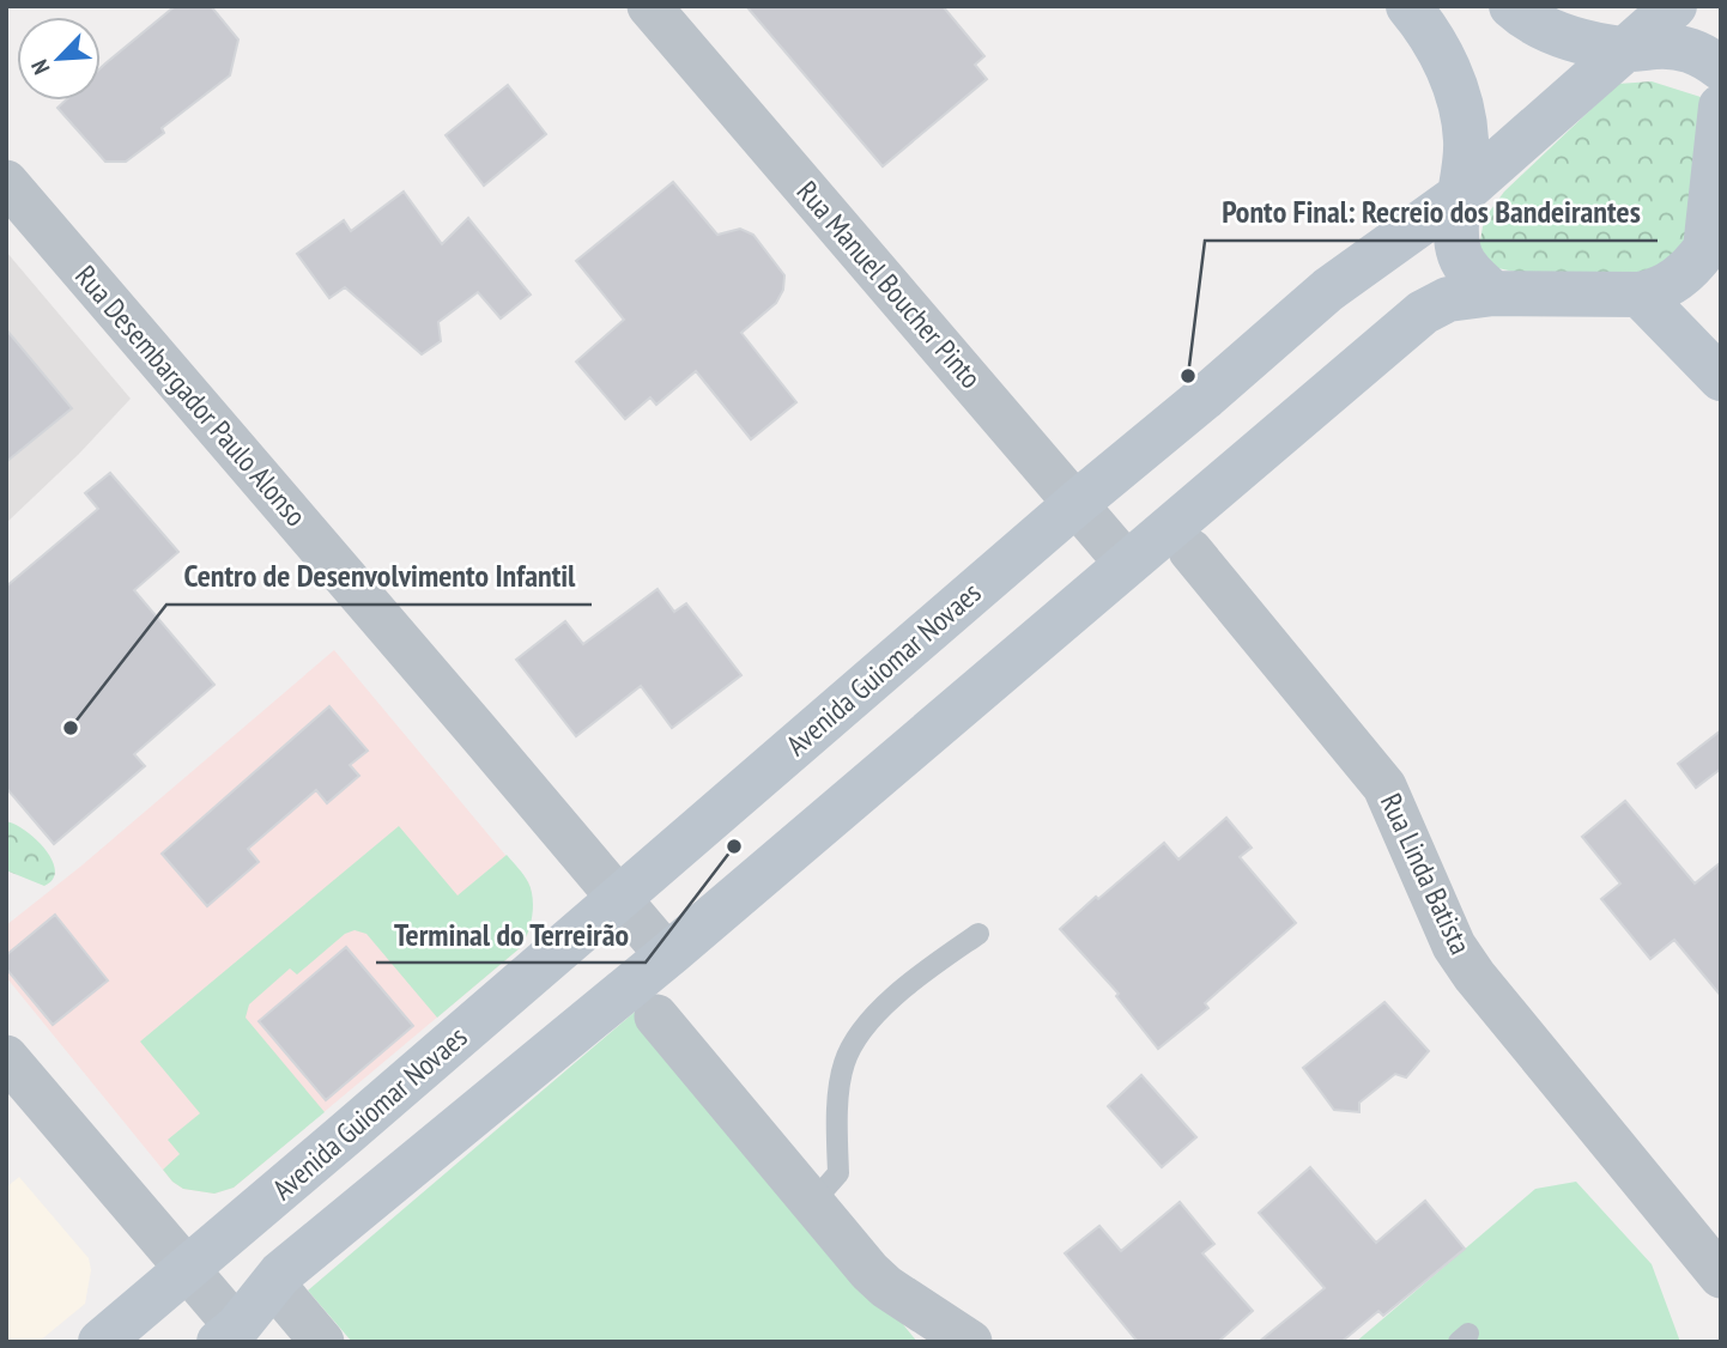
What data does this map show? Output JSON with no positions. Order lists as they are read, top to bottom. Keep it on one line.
{"streets":{"street":["Rua Manuel Boucher Pinto","Rua Desembargador Paulo Alonso","Avenida Guiomar Novaes","Rua Linda Batista"]},"crossings":[["Rua Manuel Boucher Pinto","Avenida Guiomar Novaes"],["Rua Desembargador Paulo Alonso","Avenida Guiomar Novaes"]],"places":["Ponto Final: Recreio dos Bandeirantes","Centro de Desenvolvimento Infantil","Terminal do Terreirão"],"north":"bottom left"}
